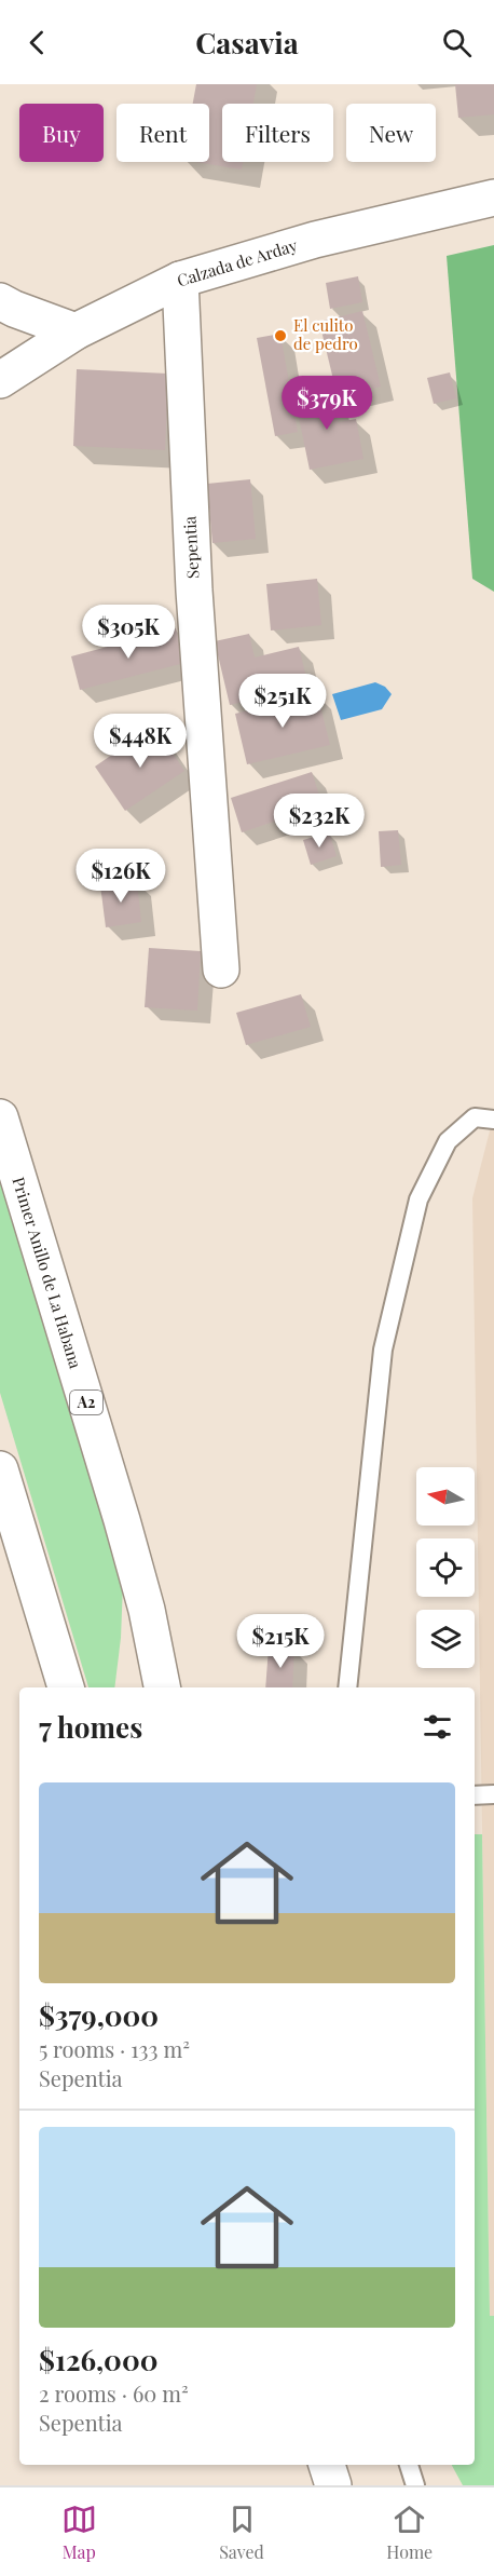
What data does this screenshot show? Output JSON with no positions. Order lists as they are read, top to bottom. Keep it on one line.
{"streets":{"main road":["Calzada de Arday","Sepentia","Primer Anillo de La Habana","A2"]},"crossings":[["Calzada de Arday","Sepentia"]],"places":["El culito de pedro"],"north":"left","page":{"header":"Casavia","chip":["Buy","Rent","Filters","New"],"price":["$379K","$305K","$251K","$448K","$232K","$126K","$215K"],"heading":"7 homes","list":[{"name":"$379,000","note":"5 rooms · 133 m² · Sepentia"},{"name":"$126,000","note":"2 rooms · 60 m² · Sepentia"}],"tabs":["Map","Saved","Home"]}}
